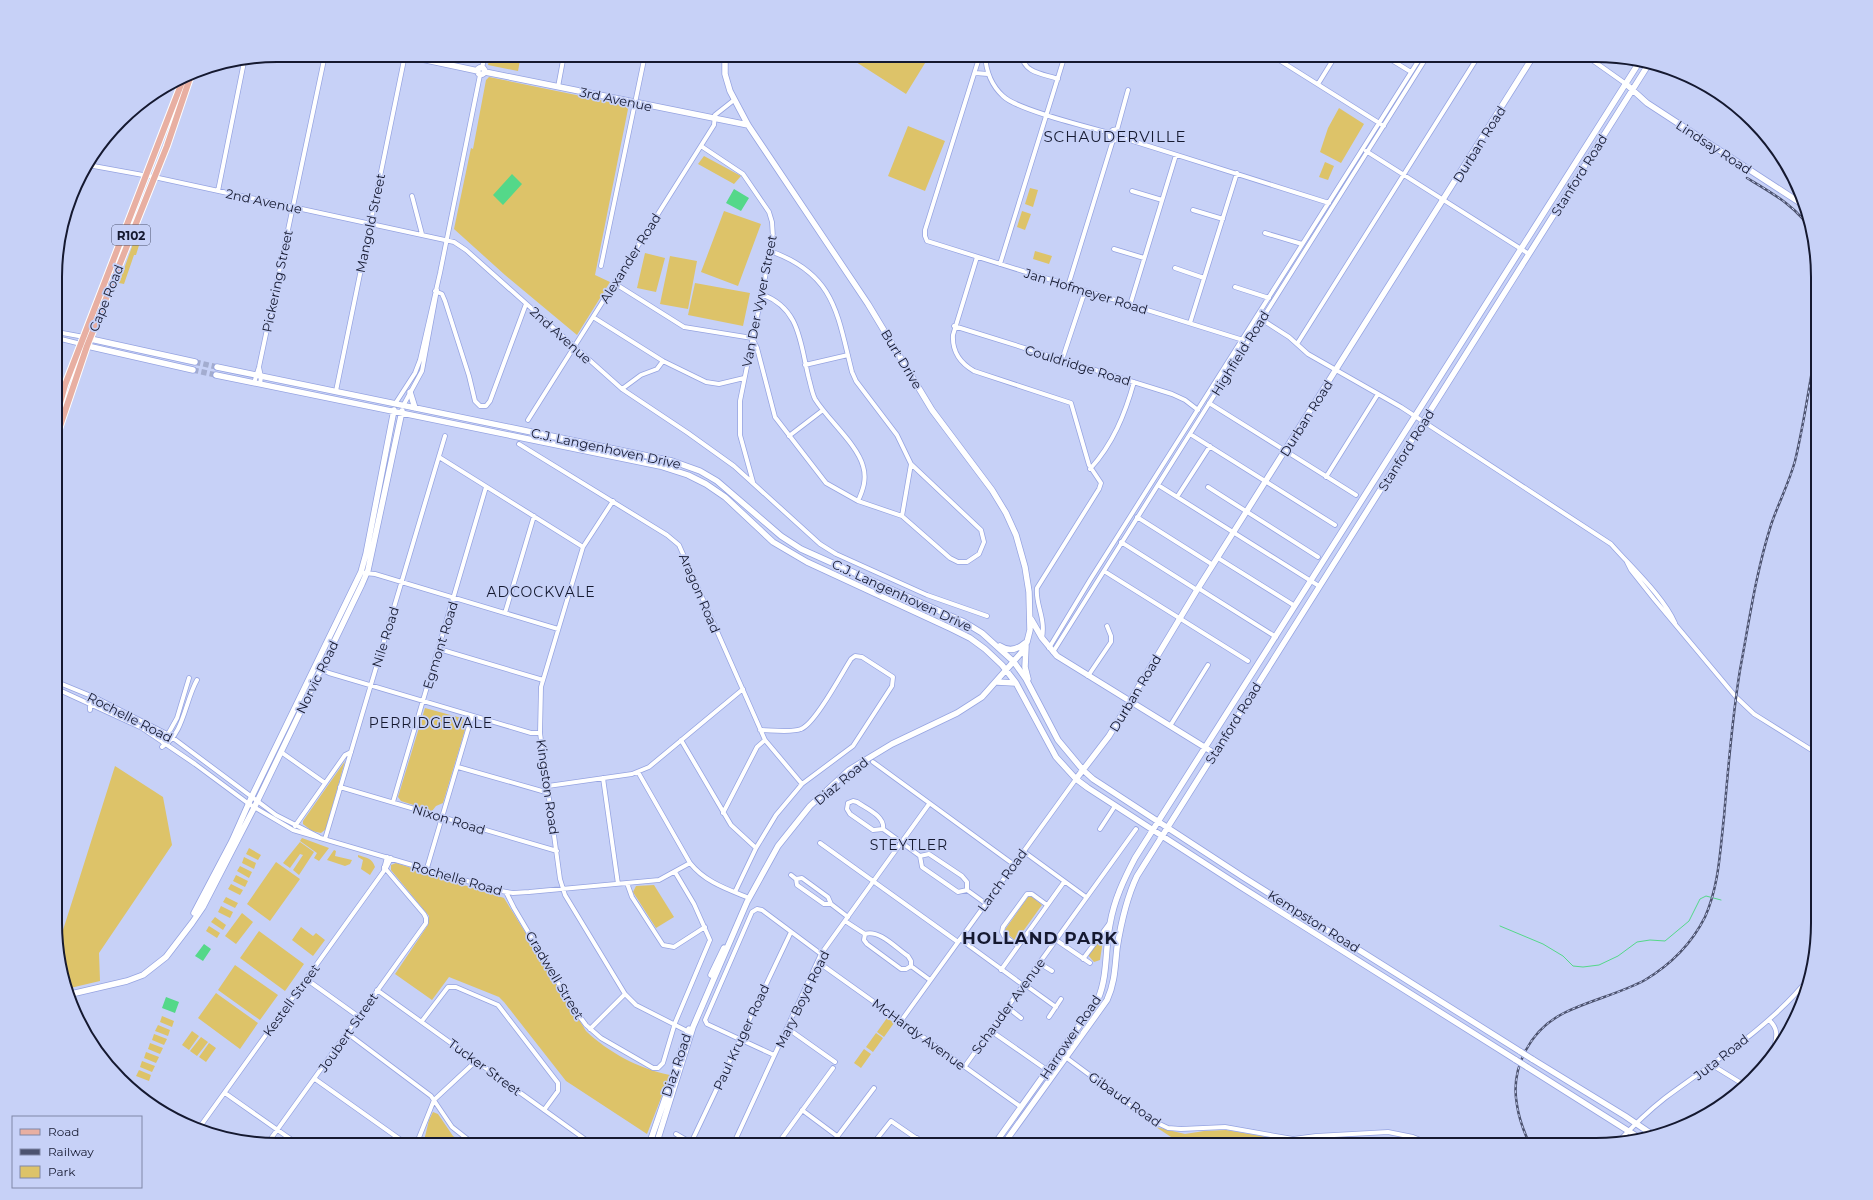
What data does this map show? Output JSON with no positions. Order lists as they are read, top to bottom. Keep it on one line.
{"streets":{"main road":["3rd Avenue","Durban Road","Lindsay Road","Stanford Road","R102","Cape Road","Burt Drive","C.J. Langenhoven Drive","Norvic Road","Diaz Road","Kempston Road","Harrower Road"],"street":["2nd Avenue","Mangold Street","Alexander Road","Pickering Street","Jan Hofmeyer Road","Van Der Vyver Street","Highfield Road","Couldridge Road","Aragon Road","Nile Road","Egmont Road","Rochelle Road","Kingston Road","Nixon Road","Larch Road","Gradwell Street","Mary Boyd Road","Kestell Street","Schauder Avenue","Joubert Street","McHardy Avenue","Paul Kruger Road","Juta Road","Tucker Street","Gibaud Road"]},"crossings":[["3rd Avenue","Alexander Road"],["3rd Avenue","Burt Drive"],["Durban Road","Larch Road"],["Durban Road","Kempston Road"],["Lindsay Road","Stanford Road"],["Stanford Road","Kempston Road"],["Stanford Road","Harrower Road"],["2nd Avenue","Mangold Street"],["2nd Avenue","Alexander Road"],["2nd Avenue","Pickering Street"],["2nd Avenue","Cape Road"],["2nd Avenue","Van Der Vyver Street"],["Mangold Street","C.J. Langenhoven Drive"],["Alexander Road","Van Der Vyver Street"],["Alexander Road","Burt Drive"],["Pickering Street","C.J. Langenhoven Drive"],["Jan Hofmeyer Road","Highfield Road"],["Highfield Road","Couldridge Road"],["Burt Drive","C.J. Langenhoven Drive"],["Burt Drive","Diaz Road"],["Burt Drive","Kempston Road"],["C.J. Langenhoven Drive","Norvic Road"],["C.J. Langenhoven Drive","Diaz Road"],["C.J. Langenhoven Drive","Kempston Road"],["Aragon Road","Diaz Road"],["Aragon Road","Kingston Road"],["Nile Road","Rochelle Road"],["Nile Road","Nixon Road"],["Egmont Road","Nixon Road"],["Norvic Road","Rochelle Road"],["Rochelle Road","Kingston Road"],["Rochelle Road","Gradwell Street"],["Rochelle Road","Kestell Street"],["Diaz Road","Kingston Road"],["Diaz Road","Kempston Road"],["Diaz Road","Gradwell Street"],["Kingston Road","Nixon Road"],["Larch Road","Kempston Road"],["Larch Road","McHardy Avenue"],["Kempston Road","Harrower Road"],["Kempston Road","Juta Road"],["Mary Boyd Road","McHardy Avenue"],["Kestell Street","Joubert Street"],["Schauder Avenue","McHardy Avenue"],["Joubert Street","Tucker Street"],["McHardy Avenue","Harrower Road"],["Harrower Road","Gibaud Road"]],"districts":["SCHAUDERVILLE","ADCOCKVALE","PERRIDGEVALE","STEYTLER","HOLLAND PARK"],"legend":["Road","Railway","Park"]}
